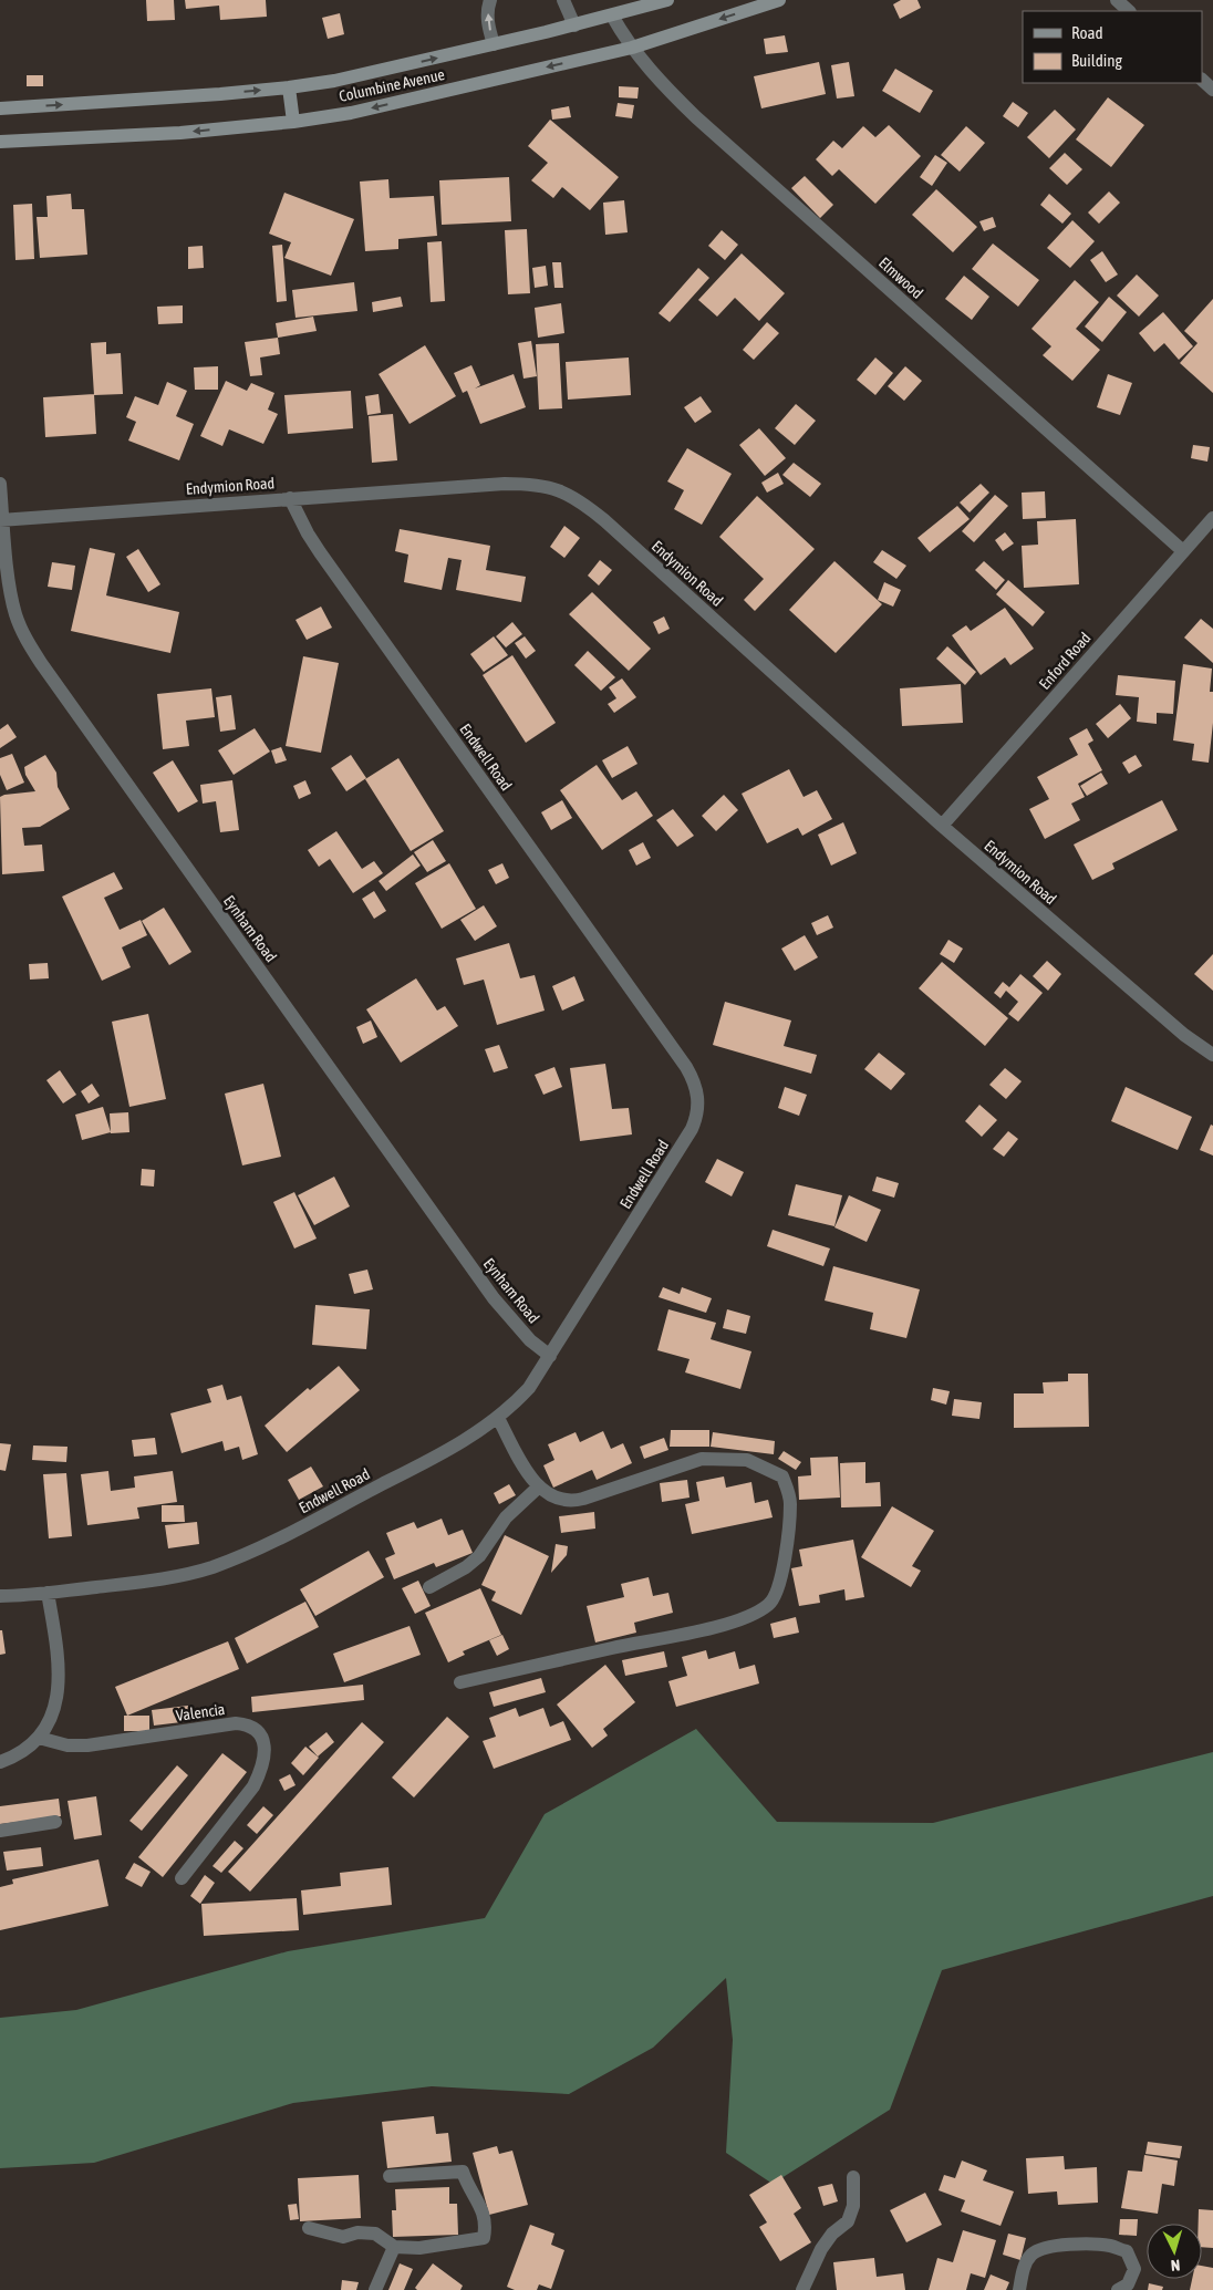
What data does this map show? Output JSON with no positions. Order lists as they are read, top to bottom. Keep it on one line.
{"streets":{"main road":["Columbine Avenue"],"street":["Elmwood","Endymion Road","Enford Road","Endwell Road","Eynham Road","Valencia"]},"crossings":[["Columbine Avenue","Elmwood"],["Elmwood","Enford Road"],["Endymion Road","Enford Road"],["Endymion Road","Endwell Road"],["Endymion Road","Eynham Road"],["Endwell Road","Eynham Road"]],"legend":["Road","Building"],"north":"bottom"}
